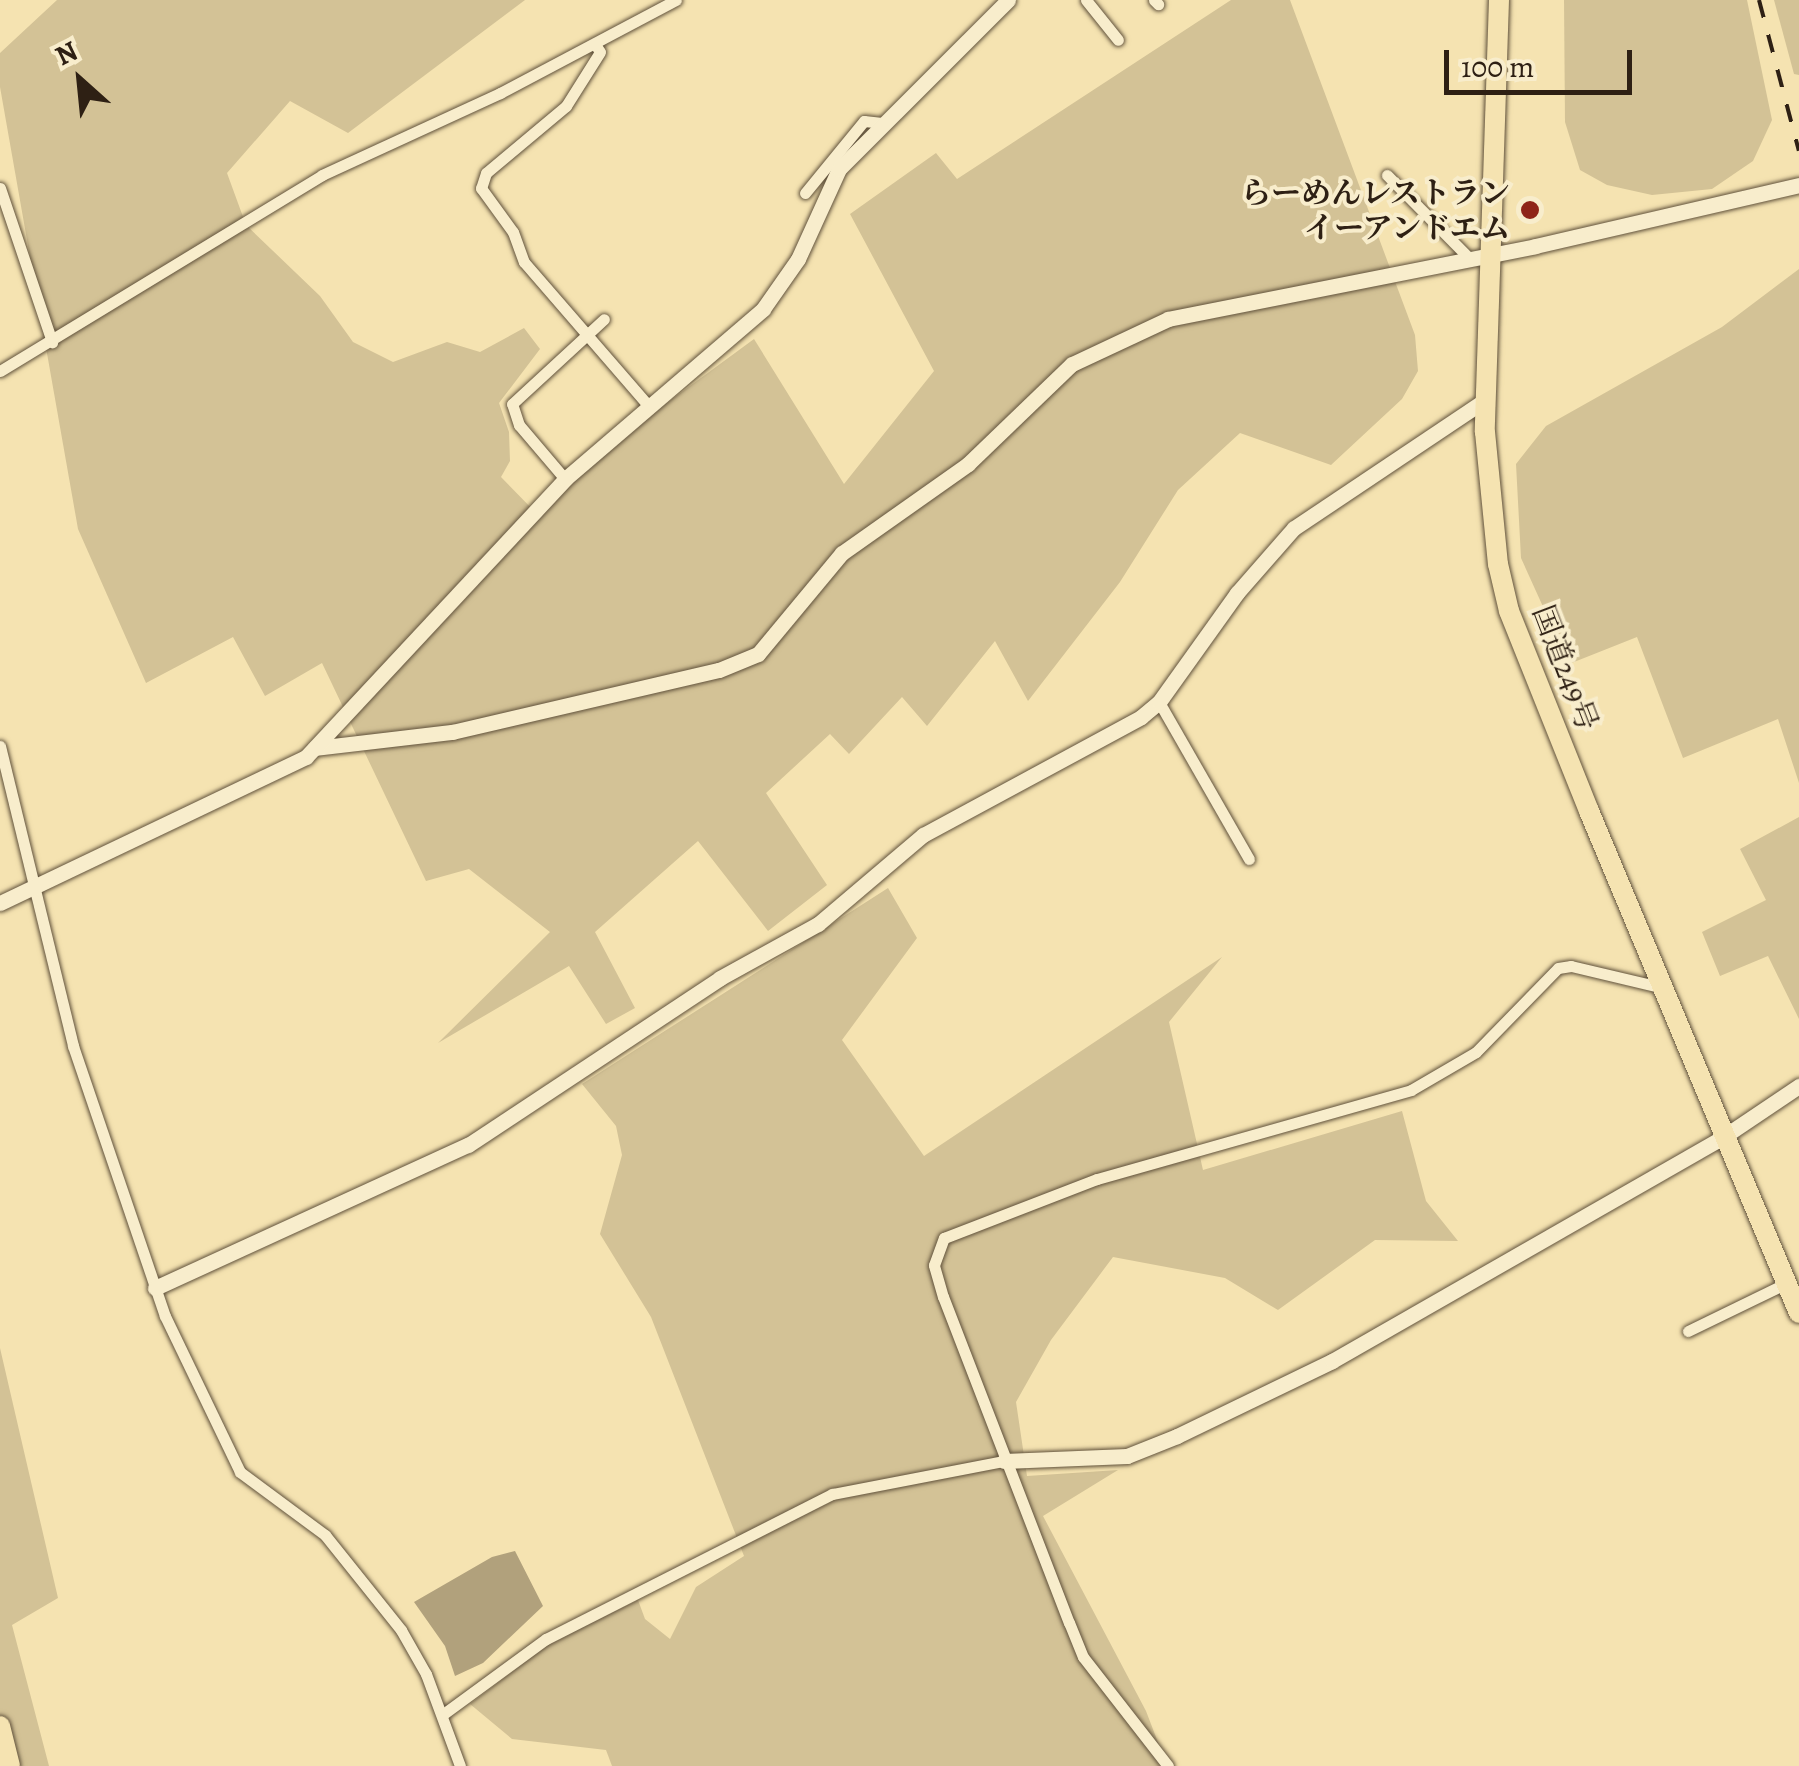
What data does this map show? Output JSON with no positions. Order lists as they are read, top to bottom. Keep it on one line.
{"streets":{"highway":["国道249号"]},"places":["らーめんレストラン イーアンドエム"],"scale_bar":"100 m","north":"top left"}
